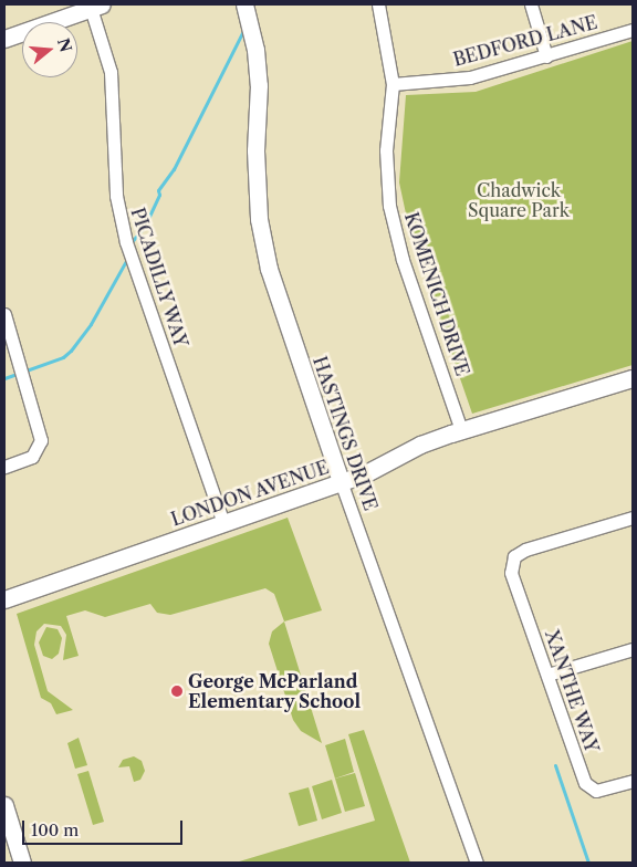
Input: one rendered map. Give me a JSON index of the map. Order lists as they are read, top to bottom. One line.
{"streets":{"street":["BEDFORD LANE","PICADILLY WAY","KOMENICH DRIVE","HASTINGS DRIVE","LONDON AVENUE","XANTHE WAY"]},"crossings":[["BEDFORD LANE","KOMENICH DRIVE"],["PICADILLY WAY","LONDON AVENUE"],["KOMENICH DRIVE","LONDON AVENUE"],["HASTINGS DRIVE","LONDON AVENUE"]],"parks":["Chadwick Square Park"],"places":["George McParland Elementary School"],"scale_bar":"100 m","north":"right"}
